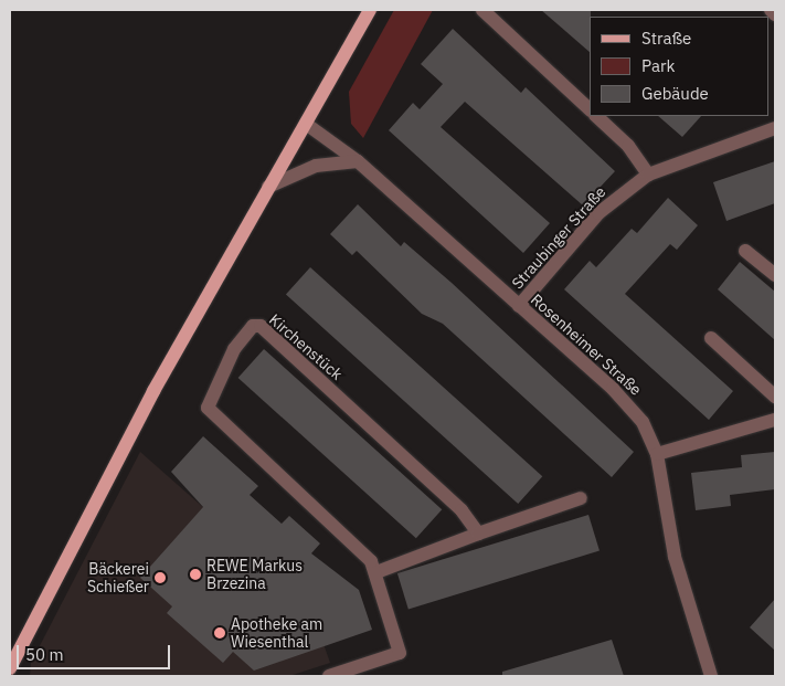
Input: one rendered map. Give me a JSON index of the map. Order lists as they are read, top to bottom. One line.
{"streets":{"street":["Straubinger Straße","Rosenheimer Straße","Kirchenstück"]},"crossings":[["Straubinger Straße","Rosenheimer Straße"]],"places":["REWE Markus Brzezina","Bäckerei Schießer","Apotheke am Wiesenthal"],"legend":["Straße","Park","Gebäude"],"scale_bar":"50 m"}
